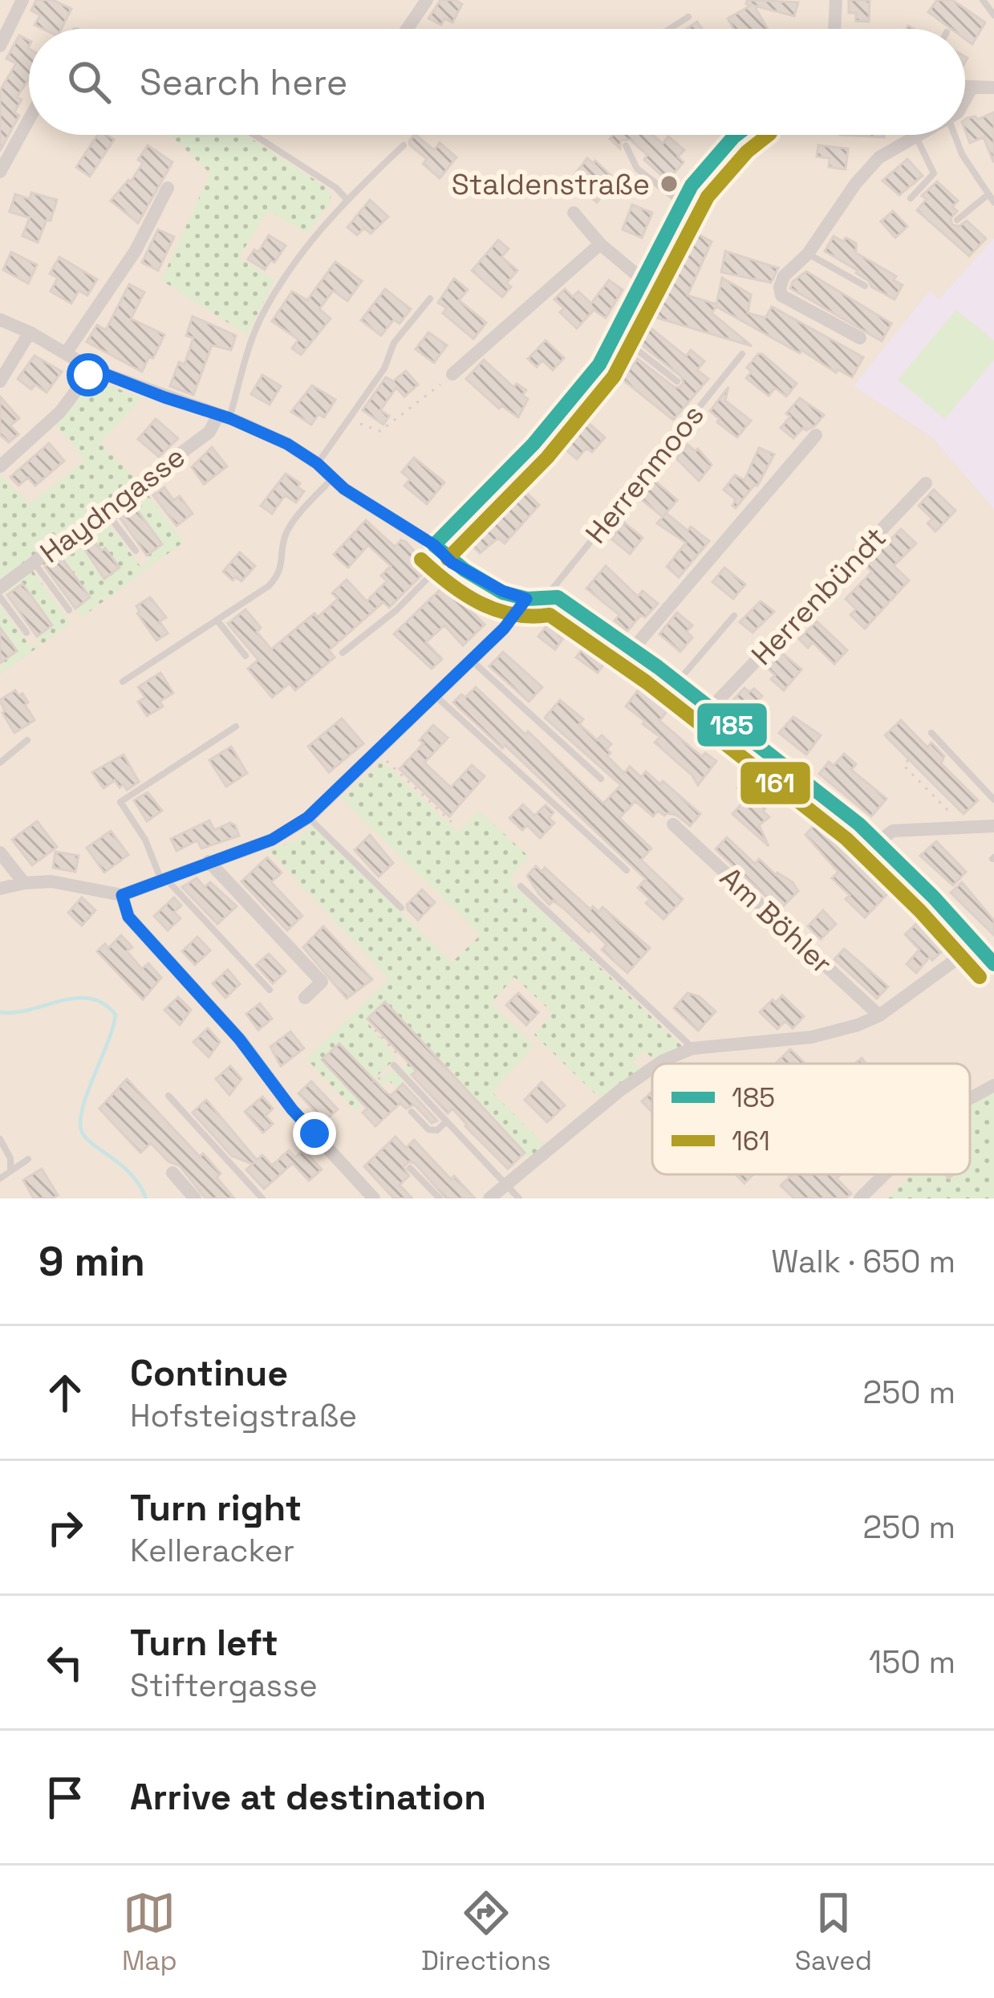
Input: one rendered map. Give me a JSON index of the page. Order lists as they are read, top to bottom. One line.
{"streets":{"street":["Haydngasse","Herrenbündt","Am Böhler"],"lane":["Herrenmoos"]},"places":["Staldenstraße"],"lines":["transit line 185","transit line 161"],"legend":["185","161"],"page":{"search":"Search here","heading":["9 min","Walk · 650 m"],"list":[["Continue","Hofsteigstraße","250 m"],["Turn right","Kelleracker","250 m"],["Turn left","Stiftergasse","150 m"],"Arrive at destination"],"nav":["Map","Directions","Saved"]}}
